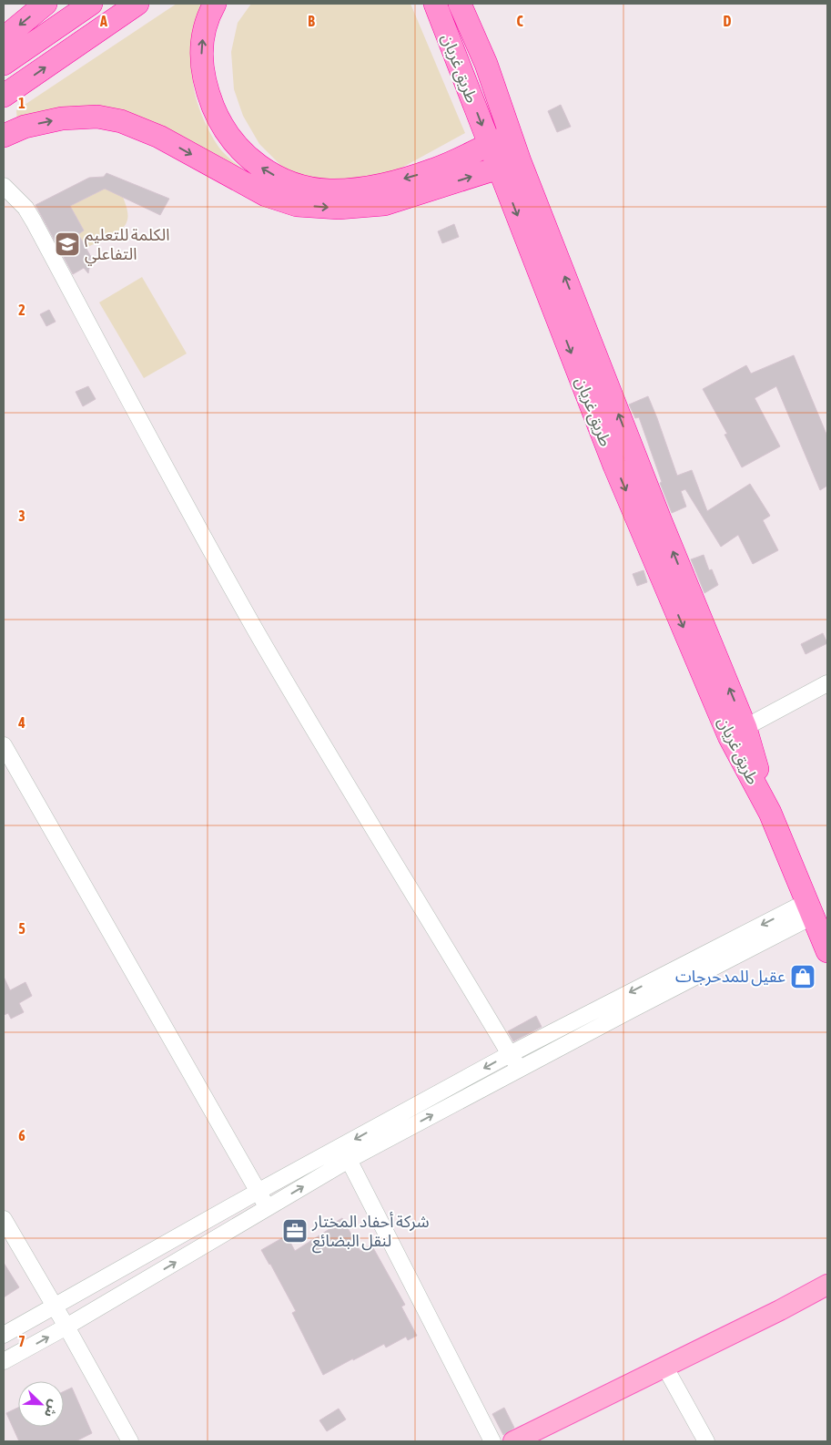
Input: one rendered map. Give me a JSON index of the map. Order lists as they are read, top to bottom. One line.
{"streets":{"highway":["طريق غريان"]},"places":{"school or university":["الكلمة للتعليم التفاعلي"],"shop":["عقيل للمدحرجات"],"office":["شركة أحفاد المختار لنقل البضائع"]},"north":"bottom right","grid":{"columns":["A","B","C","D"],"rows":["1","2","3","4","5","6","7"]}}
